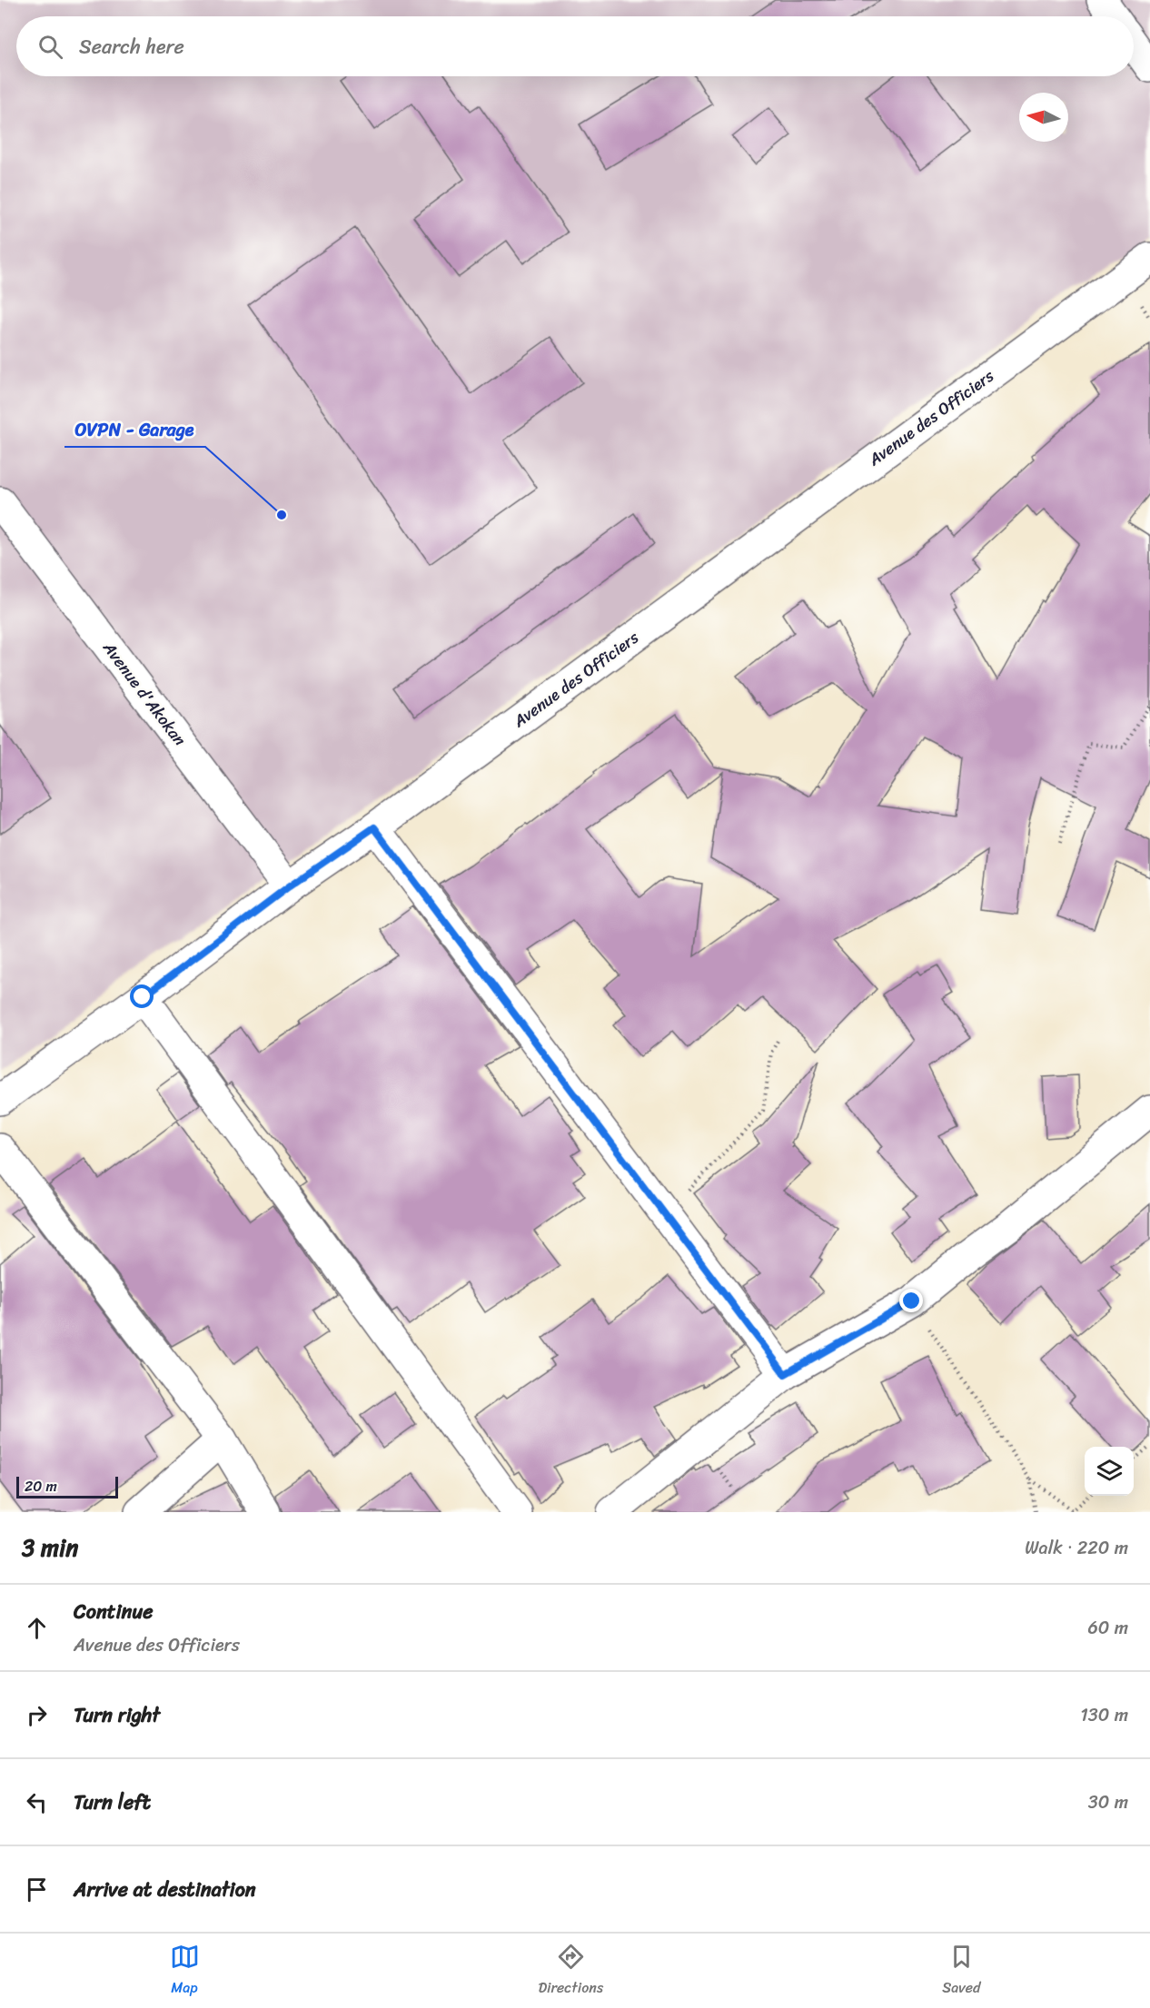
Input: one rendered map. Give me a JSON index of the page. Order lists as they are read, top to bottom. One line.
{"streets":{"street":["Avenue des Officiers","Avenue d'Akokan"]},"crossings":[["Avenue des Officiers","Avenue d'Akokan"]],"places":["OVPN - Garage"],"scale_bar":"20 m","north":"left","page":{"search":"Search here","scale":"20 m","heading":["3 min","Walk · 220 m"],"list":[["Continue","Avenue des Officiers","60 m"],["Turn right","130 m"],["Turn left","30 m"],"Arrive at destination"],"nav":["Map","Directions","Saved"]}}
